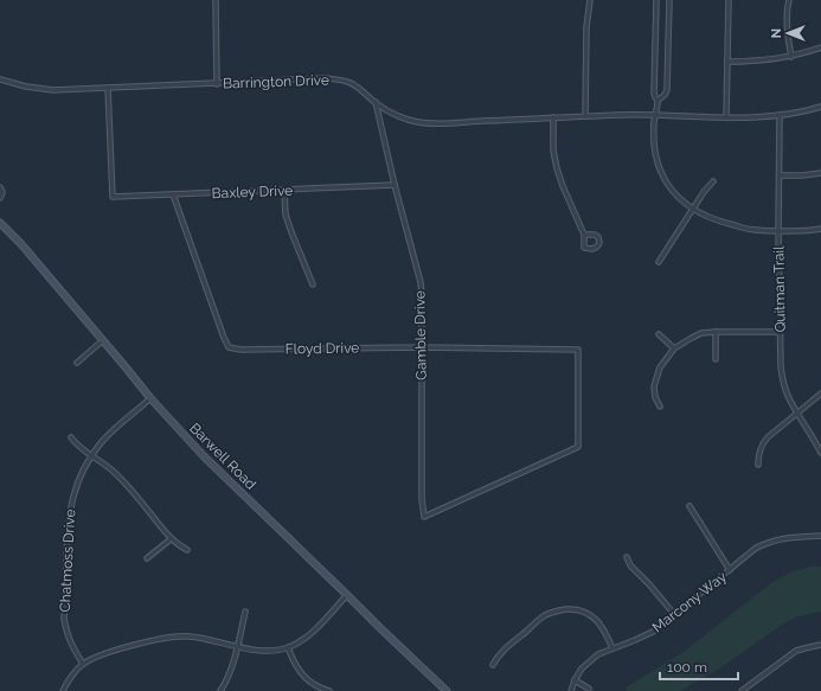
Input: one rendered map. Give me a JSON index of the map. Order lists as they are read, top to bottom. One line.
{"streets":{"street":["Barrington Drive","Baxley Drive","Quitman Trail","Gamble Drive","Floyd Drive","Barwell Road","Chatmoss Drive","Marcony Way"]},"crossings":[["Barrington Drive","Baxley Drive"],["Barrington Drive","Quitman Trail"],["Barrington Drive","Gamble Drive"],["Baxley Drive","Gamble Drive"],["Baxley Drive","Floyd Drive"],["Gamble Drive","Floyd Drive"],["Barwell Road","Chatmoss Drive"]],"scale_bar":"100 m","north":"left"}
